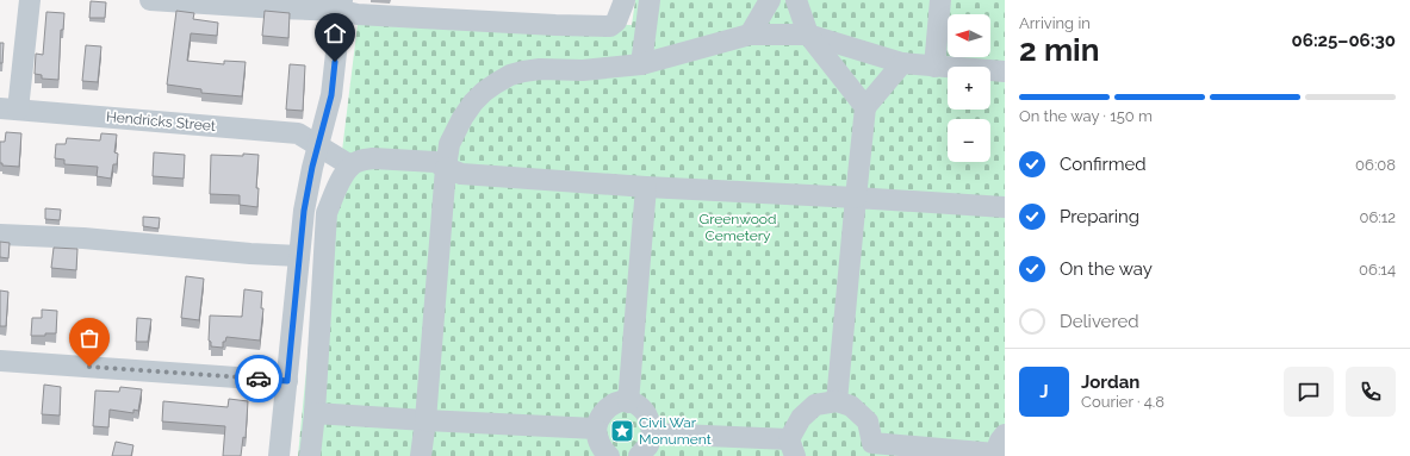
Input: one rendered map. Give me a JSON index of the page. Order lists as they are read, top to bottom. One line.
{"streets":{"street":["Hendricks Street"]},"parks":["Greenwood Cemetery"],"places":{"place":["Civil War Monument"]},"north":"left","page":{"heading":["2 min","Arriving in","06:25–06:30"],"panel":["Jordan","Courier · 4.8"],"map_buttons":["+","−"],"bar":"On the way · 150 m","list":[["Confirmed","06:08"],["Preparing","06:12"],["On the way","06:14"],"Delivered"],"round":"J"}}
